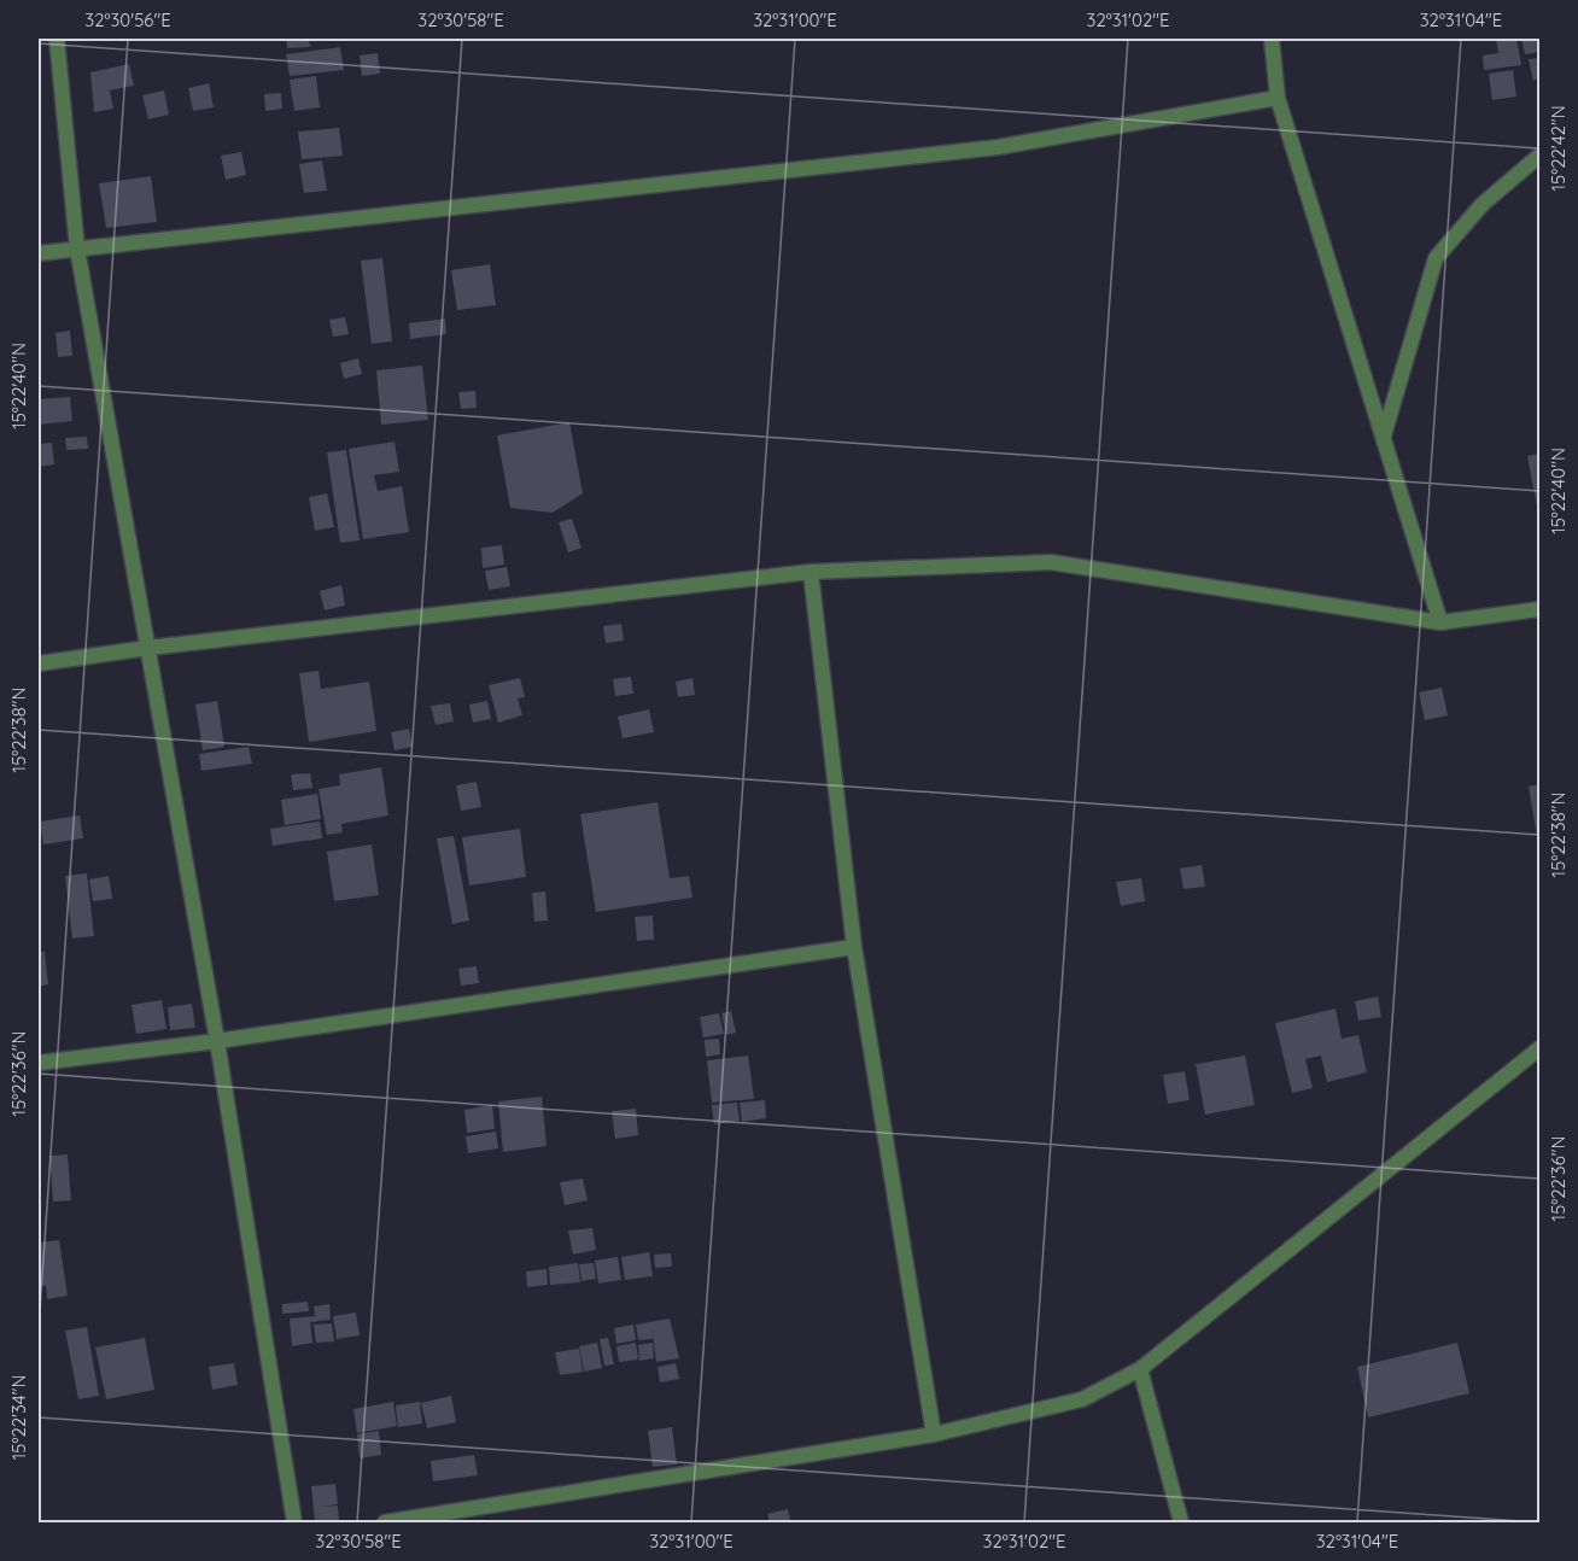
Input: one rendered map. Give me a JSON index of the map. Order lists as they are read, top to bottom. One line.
{"coordinates":["32°30'56\"E","32°30'58\"E","32°31'00\"E","32°31'02\"E","32°31'04\"E","15°22'42\"N","15°22'40\"N","15°22'38\"N","15°22'36\"N","15°22'34\"N"]}
